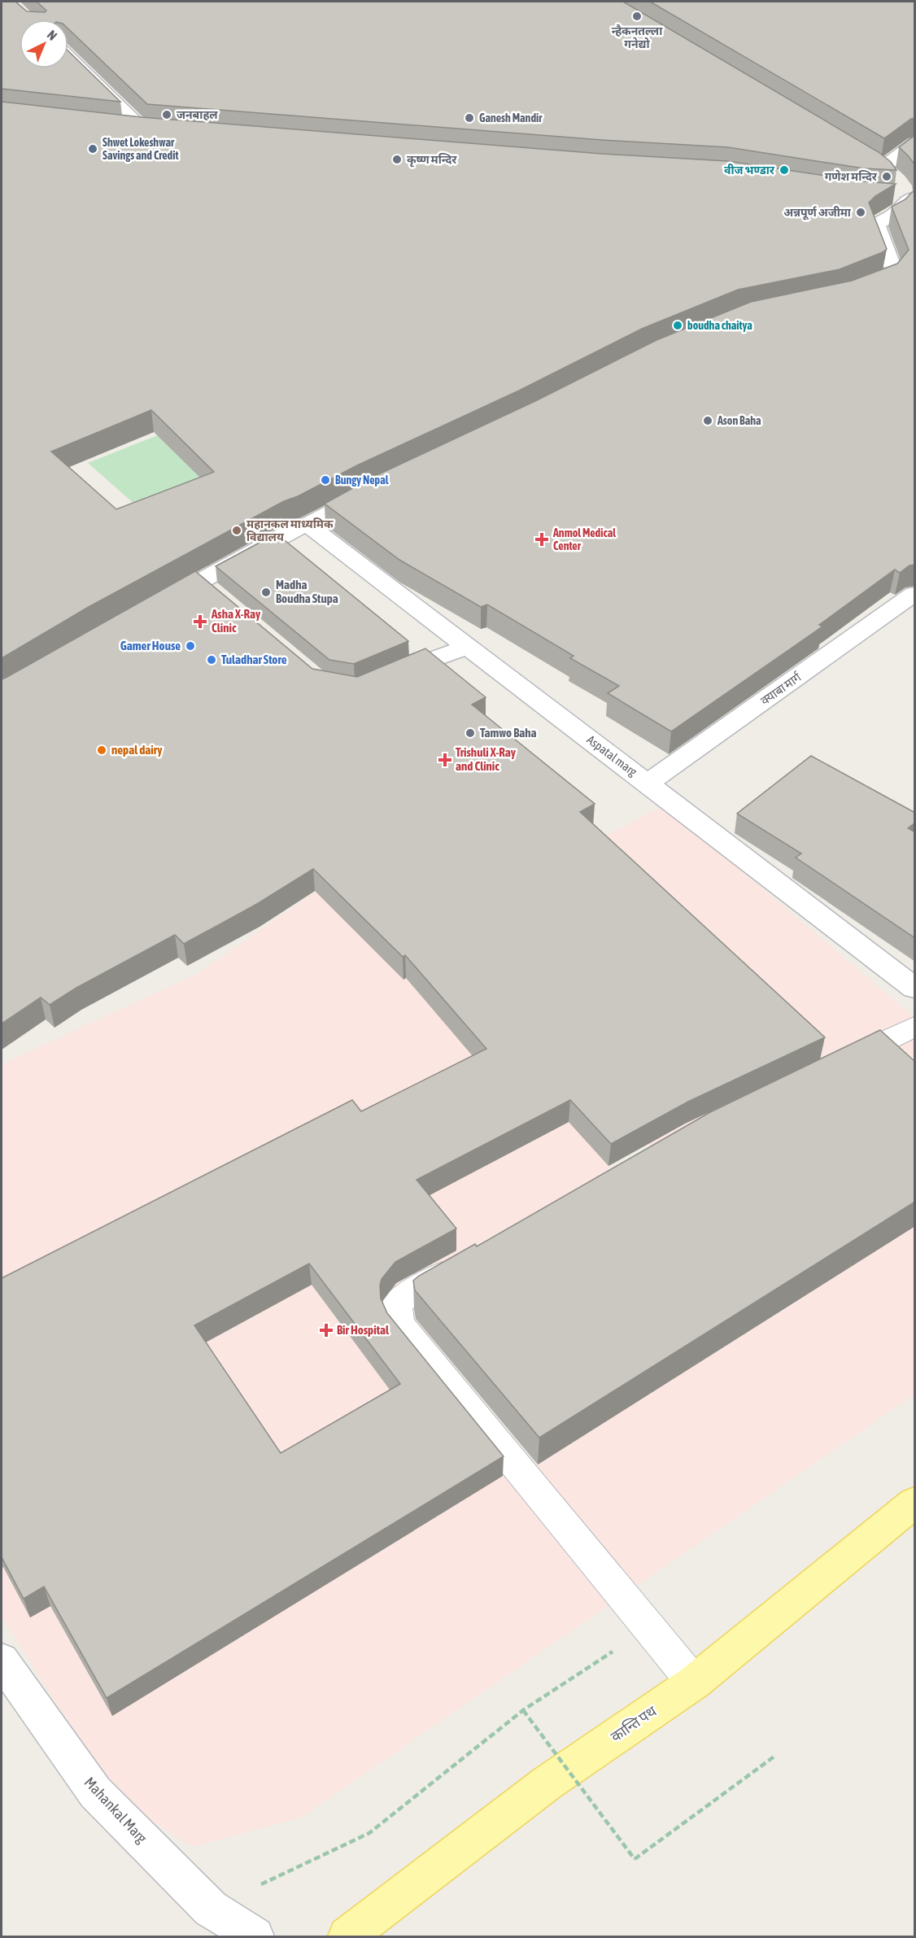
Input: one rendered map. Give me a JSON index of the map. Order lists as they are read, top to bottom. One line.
{"streets":{"main road":["कान्ति पथ"],"street":["क्याबा मार्ग","Aspatal marg","Mahankal Marg"]},"crossings":[["क्याबा मार्ग","Aspatal marg"]],"places":{"other":["न्हैकनतल्ला गनेद्यो","जनबाहल","Ganesh Mandir","Shwet Lokeshwar Savings and Credit","कृष्ण मन्दिर","वीज भण्डार","गणेश मन्दिर","अन्नपूर्ण अजीमा","boudha chaitya","Ason Baha","Bungy Nepal","महानकल माध्यमिक विद्यालय","Madha Boudha Stupa","Gamer House","Tuladhar Store","Tamwo Baha","nepal dairy"],"health":["Anmol Medical Center","Asha X-Ray Clinic","Trishuli X-Ray and Clinic","Bir Hospital"]},"north":"top right"}
